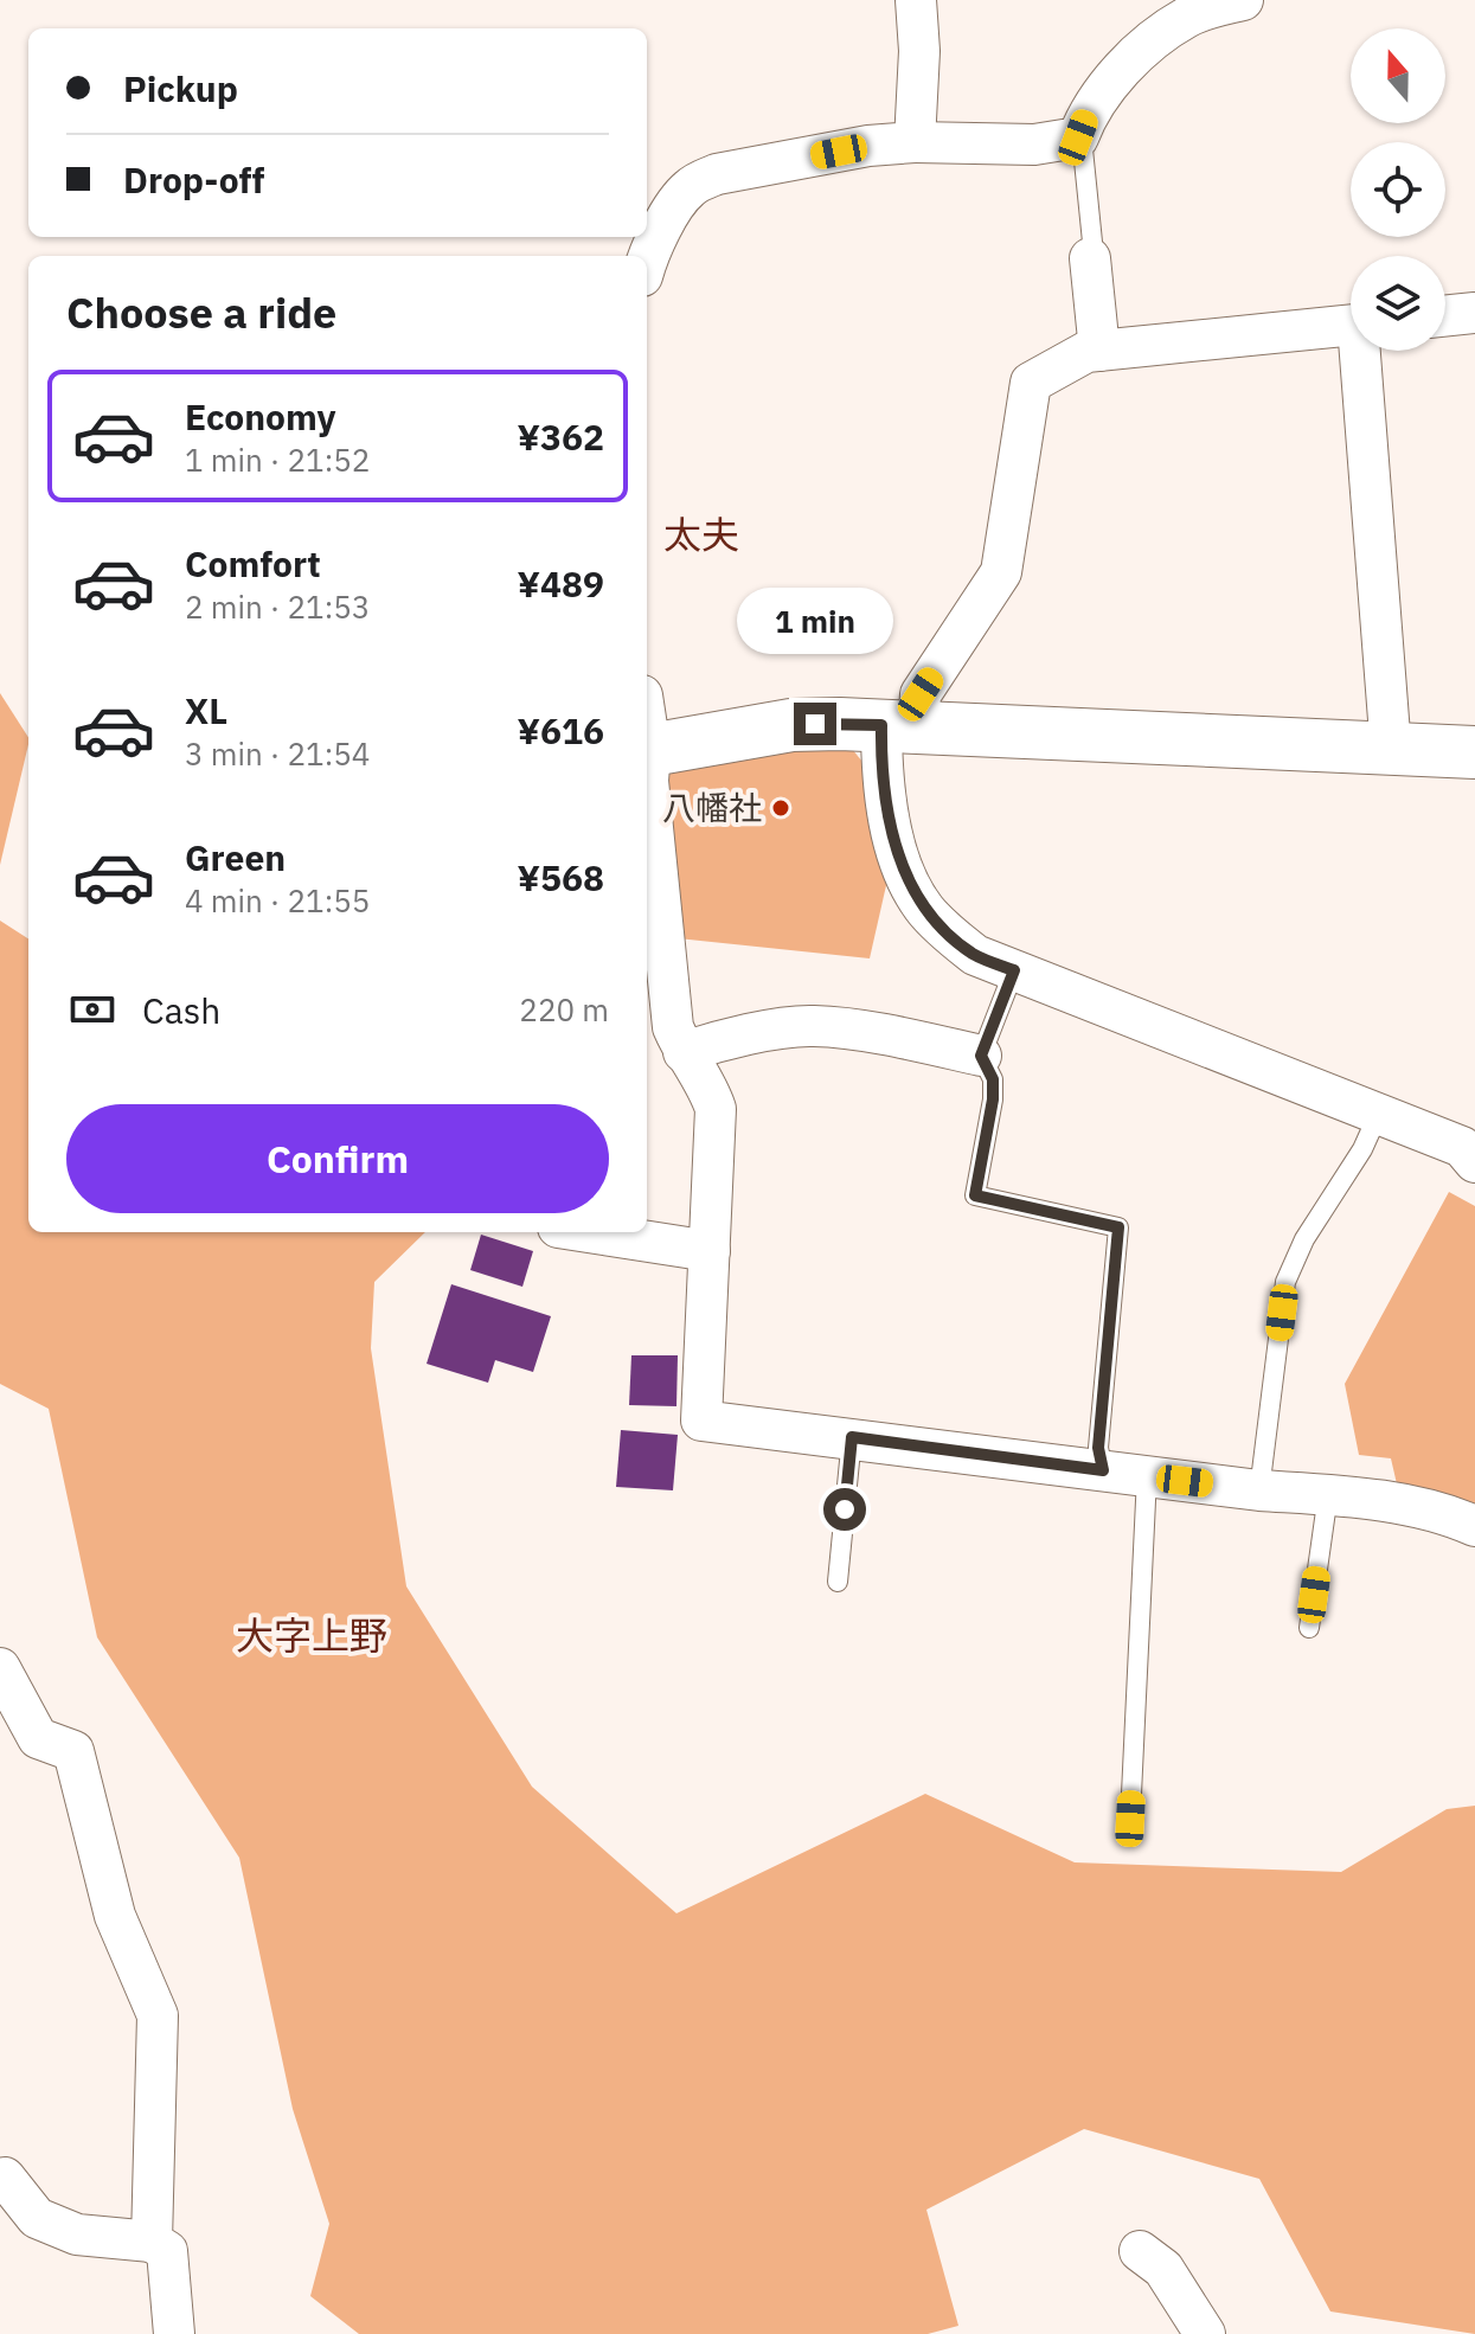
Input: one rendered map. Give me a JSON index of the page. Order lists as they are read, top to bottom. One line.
{"districts":["太夫","大字上野"],"places":["八幡社"],"north":"top","page":{"banner":["Pickup","Drop-off"],"heading":"Choose a ride","list":[{"name":"Economy","note":"1 min · 21:52","value":"¥362"},{"name":"Comfort","note":"2 min · 21:53","value":"¥489"},{"name":"XL","note":"3 min · 21:54","value":"¥616"},{"name":"Green","note":"4 min · 21:55","value":"¥568"}],"bubble":"1 min","pay":["Cash","220 m"],"buttons":"Confirm"}}
